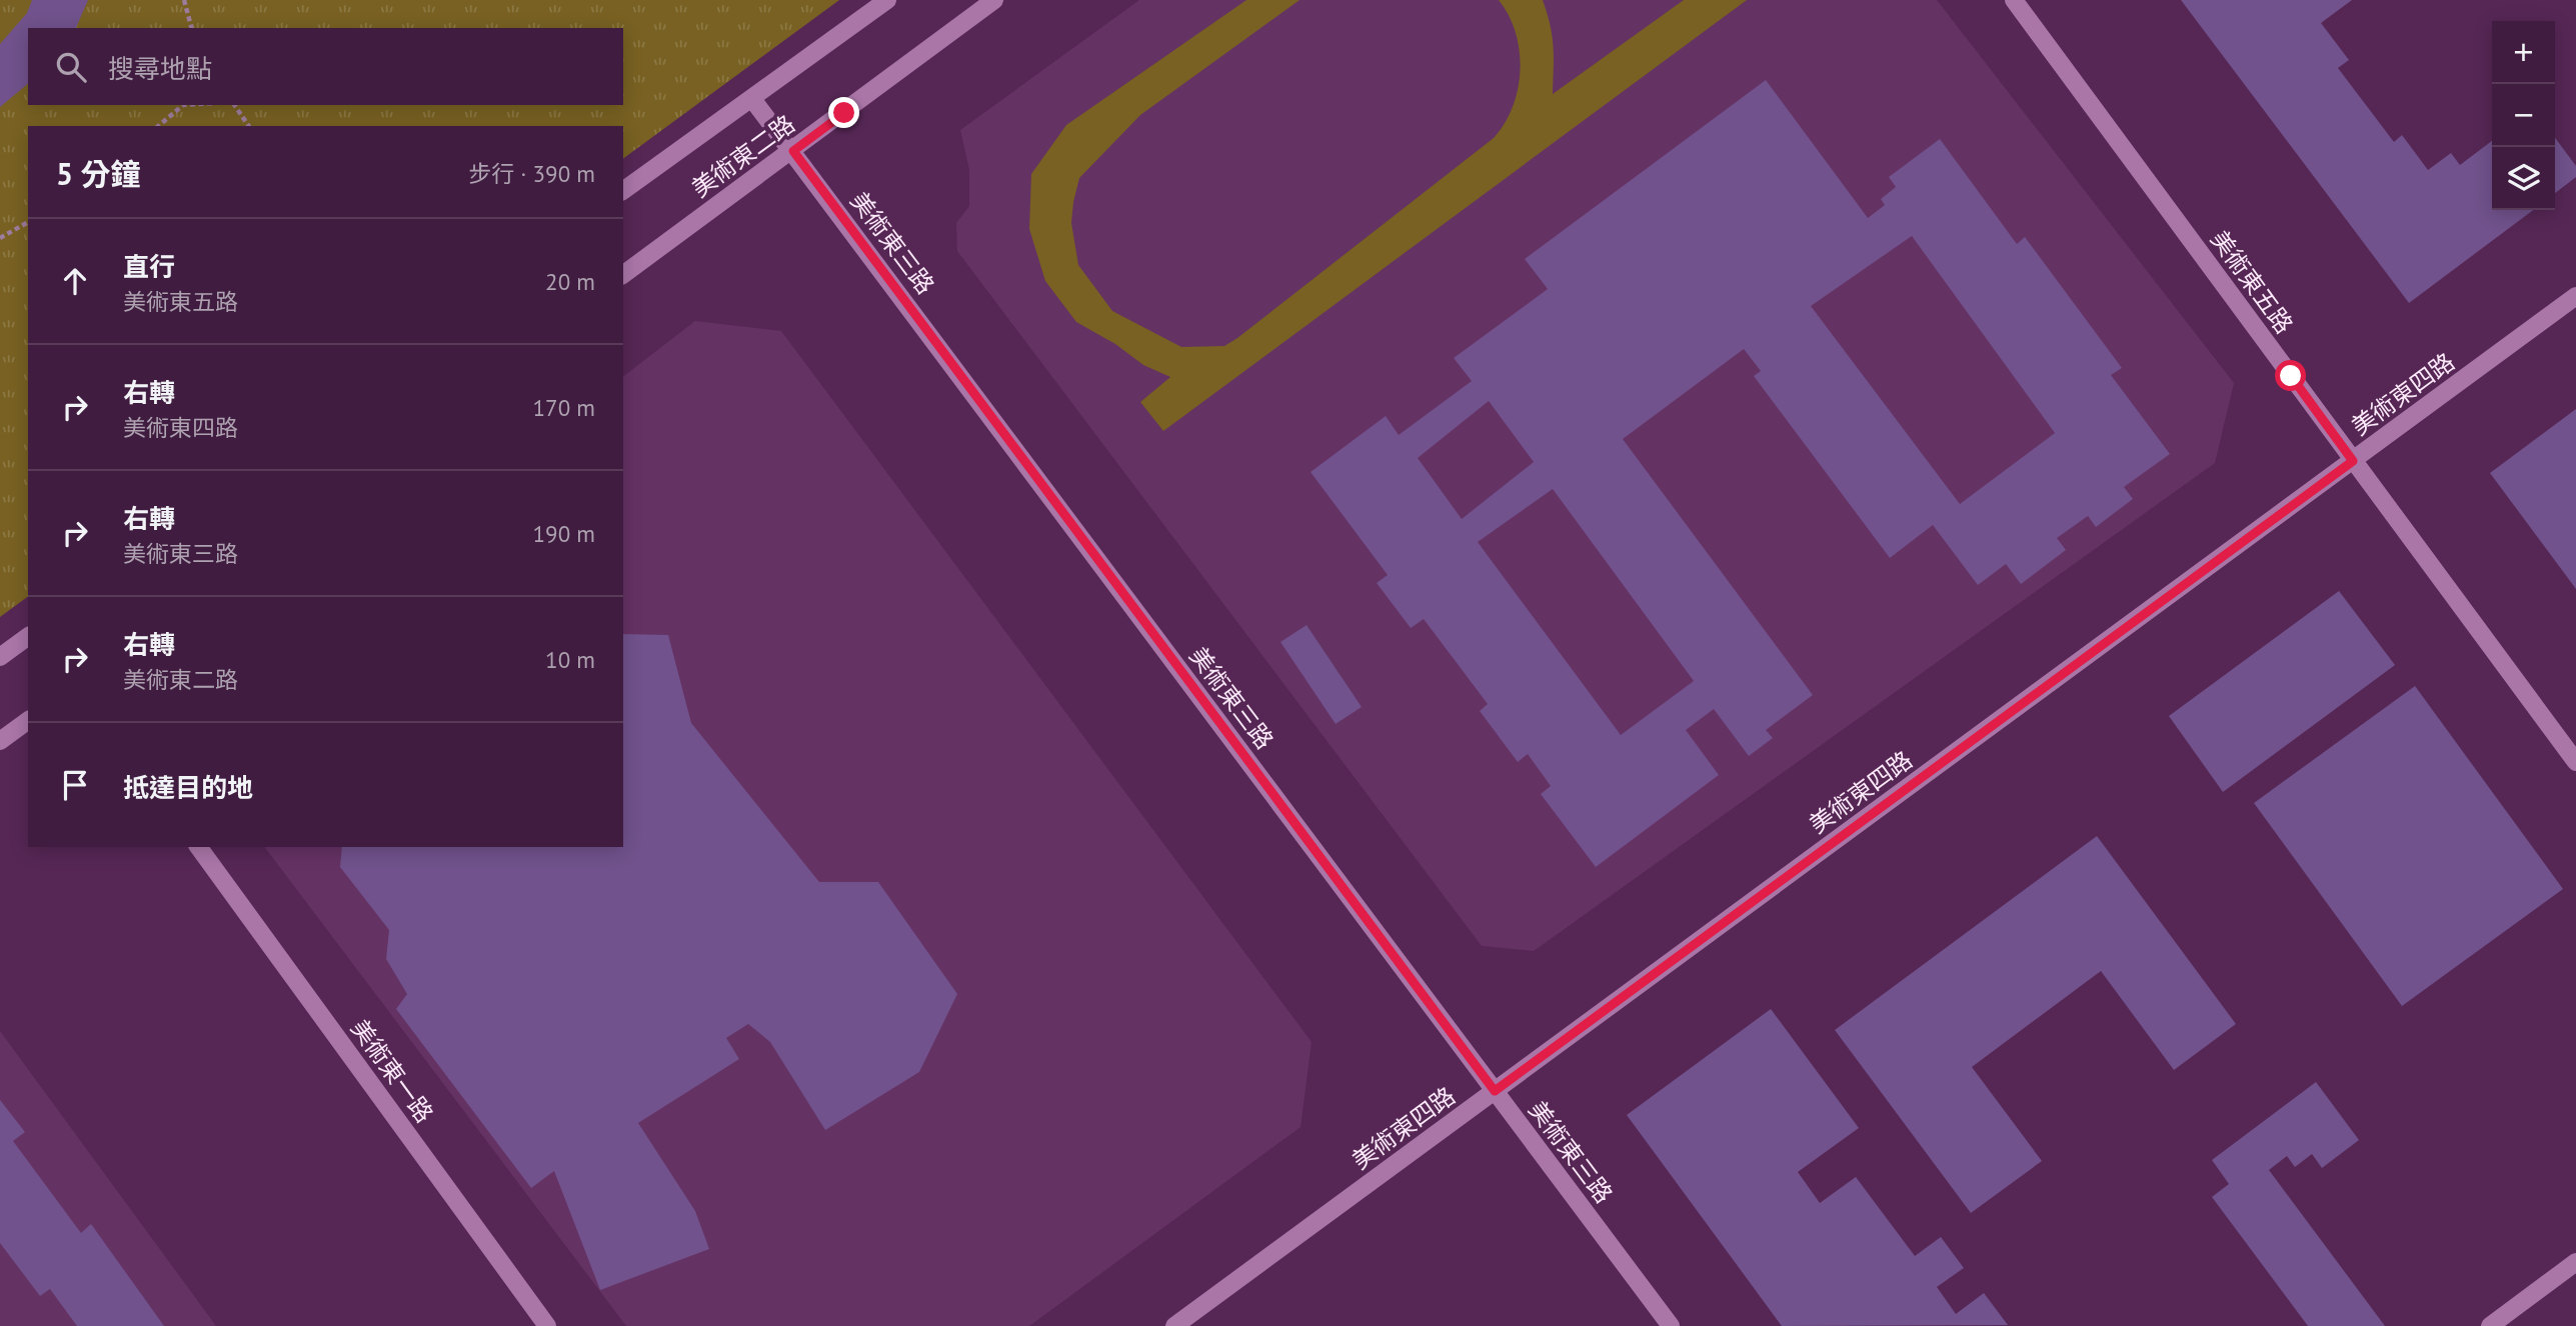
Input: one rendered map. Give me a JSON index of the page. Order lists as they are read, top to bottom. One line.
{"streets":{"street":["美術東二路","美術東三路","美術東五路","美術東四路","美術東一路"]},"crossings":[["美術東二路","美術東三路"],["美術東三路","美術東四路"],["美術東五路","美術東四路"]],"page":{"map_buttons":["+","−"],"search":"搜尋地點","heading":["5 分鐘","步行 · 390 m"],"list":[["直行","美術東五路","20 m"],["右轉","美術東四路","170 m"],["右轉","美術東三路","190 m"],["右轉","美術東二路","10 m"],"抵達目的地"]}}
